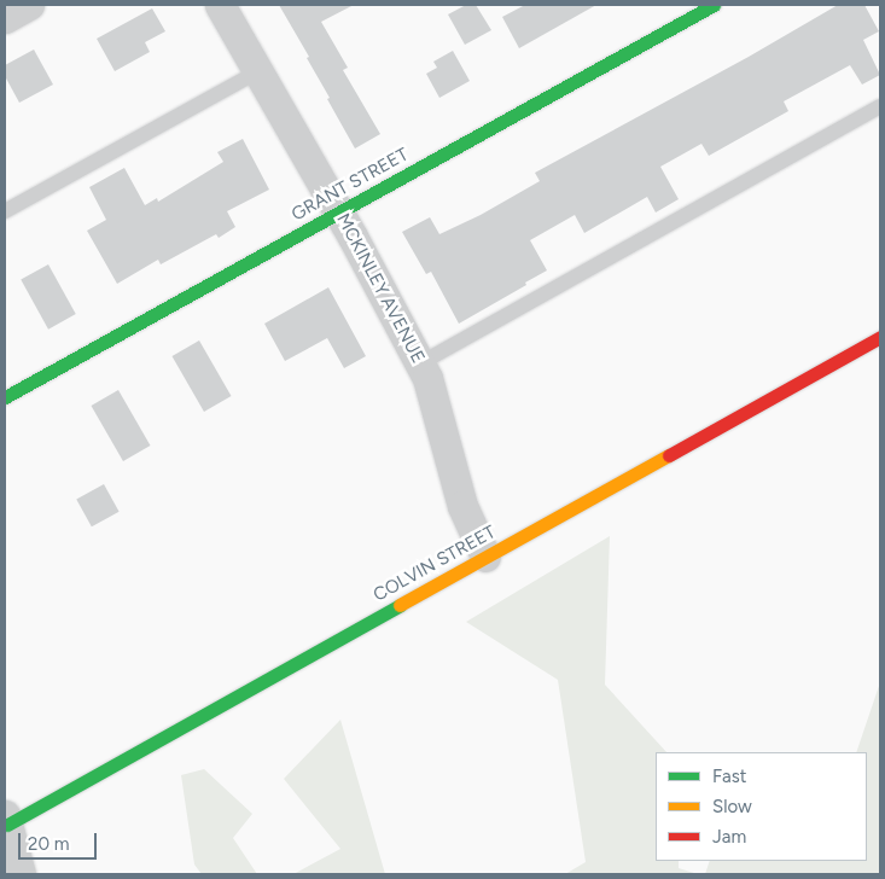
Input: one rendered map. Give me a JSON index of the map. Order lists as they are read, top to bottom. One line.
{"streets":{"street":["GRANT STREET","MCKINLEY AVENUE","COLVIN STREET"]},"crossings":[["GRANT STREET","MCKINLEY AVENUE"],["MCKINLEY AVENUE","COLVIN STREET"]],"legend":["Fast","Slow","Jam"],"scale_bar":"20 m"}
